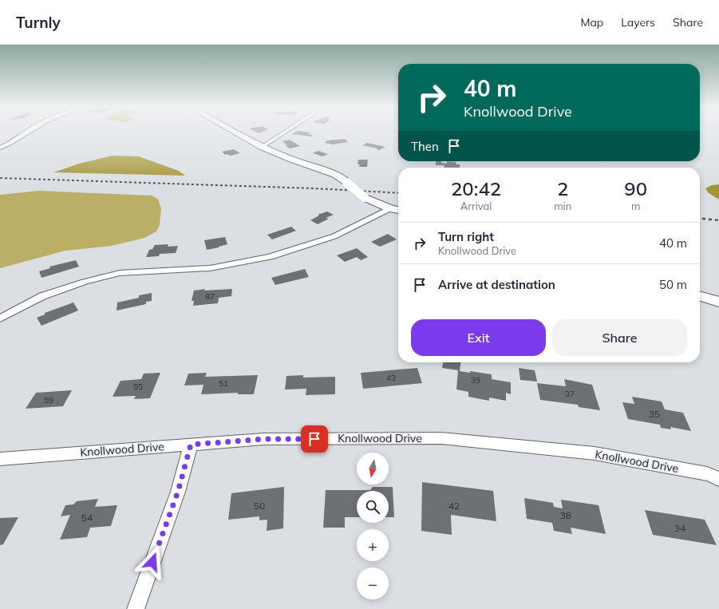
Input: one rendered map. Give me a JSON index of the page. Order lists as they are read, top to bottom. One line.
{"streets":{"street":["Knollwood Drive"]},"house_numbers":["87","43","39","51","55","37","59","35","50","42","38","54","34"],"north":"bottom","page":{"header":"Turnly","nav":["Map","Layers","Share"],"turn":["40 m","Knollwood Drive"],"then":"Then","eta":["20:42","Arrival","2","min","90","m"],"list":[{"name":"Turn right","note":"Knollwood Drive","value":"40 m"},{"name":"Arrive at destination","value":"50 m"}],"buttons":["Exit","Share"],"map_buttons":["+","−"]}}
